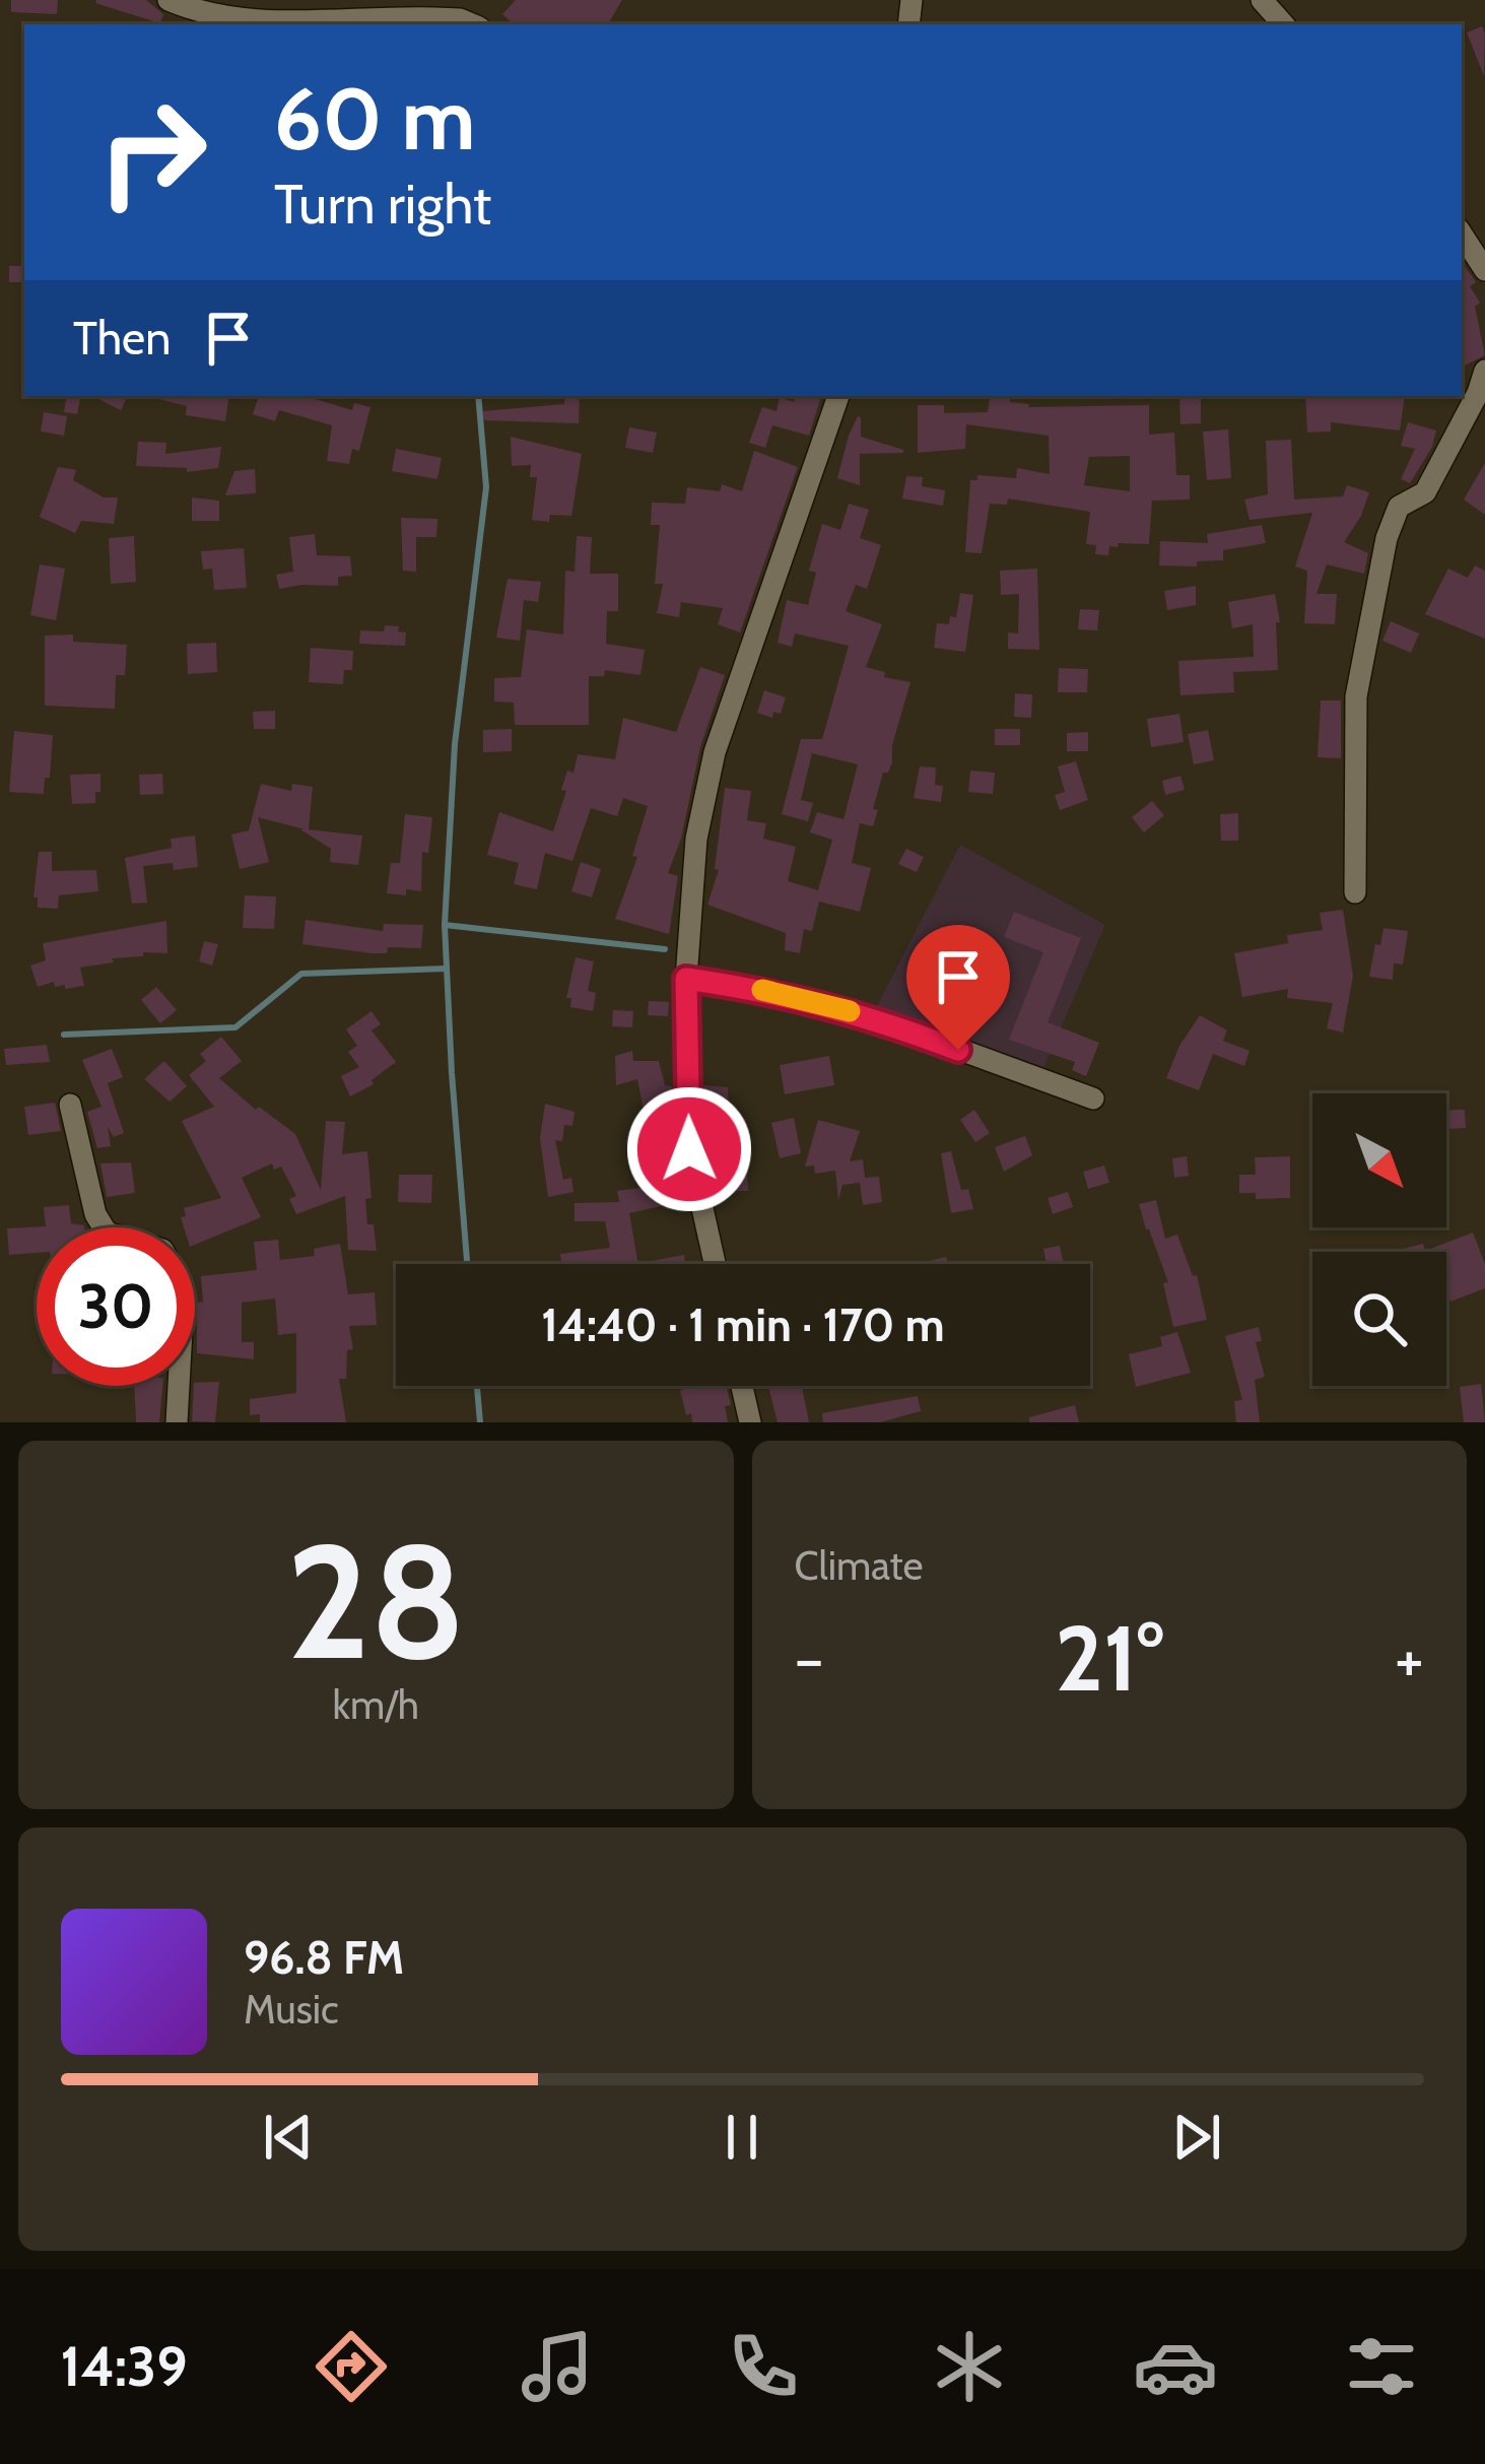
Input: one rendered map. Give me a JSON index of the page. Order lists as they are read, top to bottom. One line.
{"north":"bottom right","page":{"turn":["60 m","Turn right"],"then":"Then","limit":"30","trip":"14:40 · 1 min · 170 m","tile":[["28","km/h"],"Climate"],"heat":["−","21°","+"],"song":["96.8 FM","Music"],"tabs":"14:39"}}
